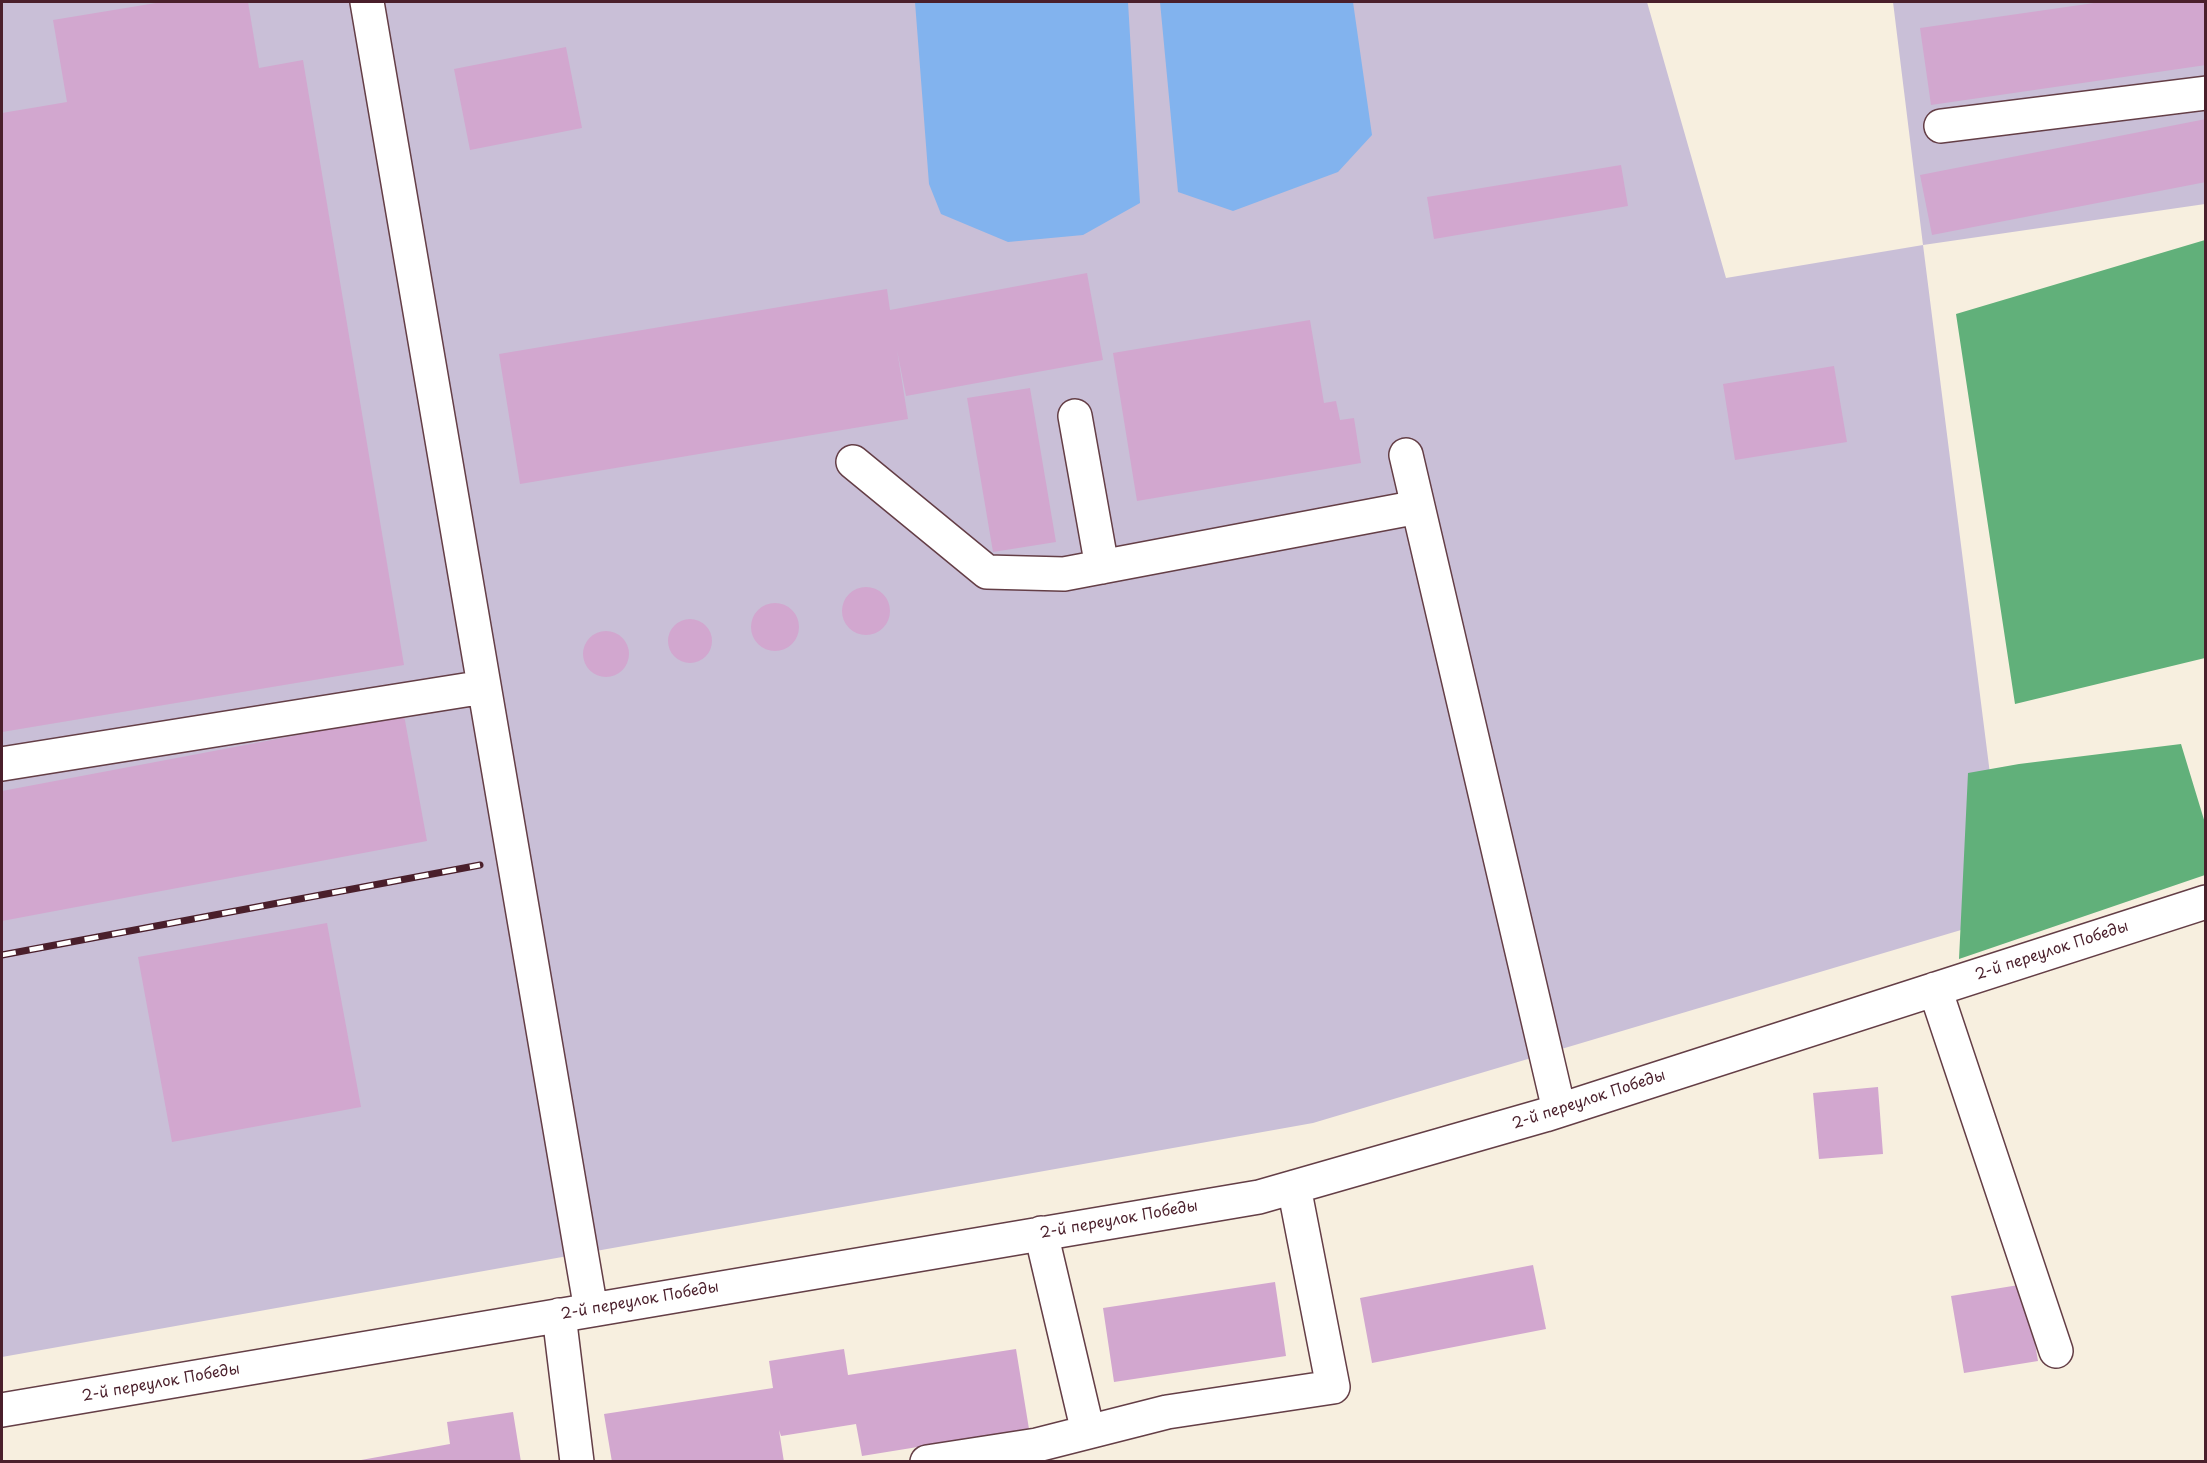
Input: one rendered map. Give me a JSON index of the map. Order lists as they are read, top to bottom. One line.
{"streets":{"street":["2-й переулок Победы"]}}
